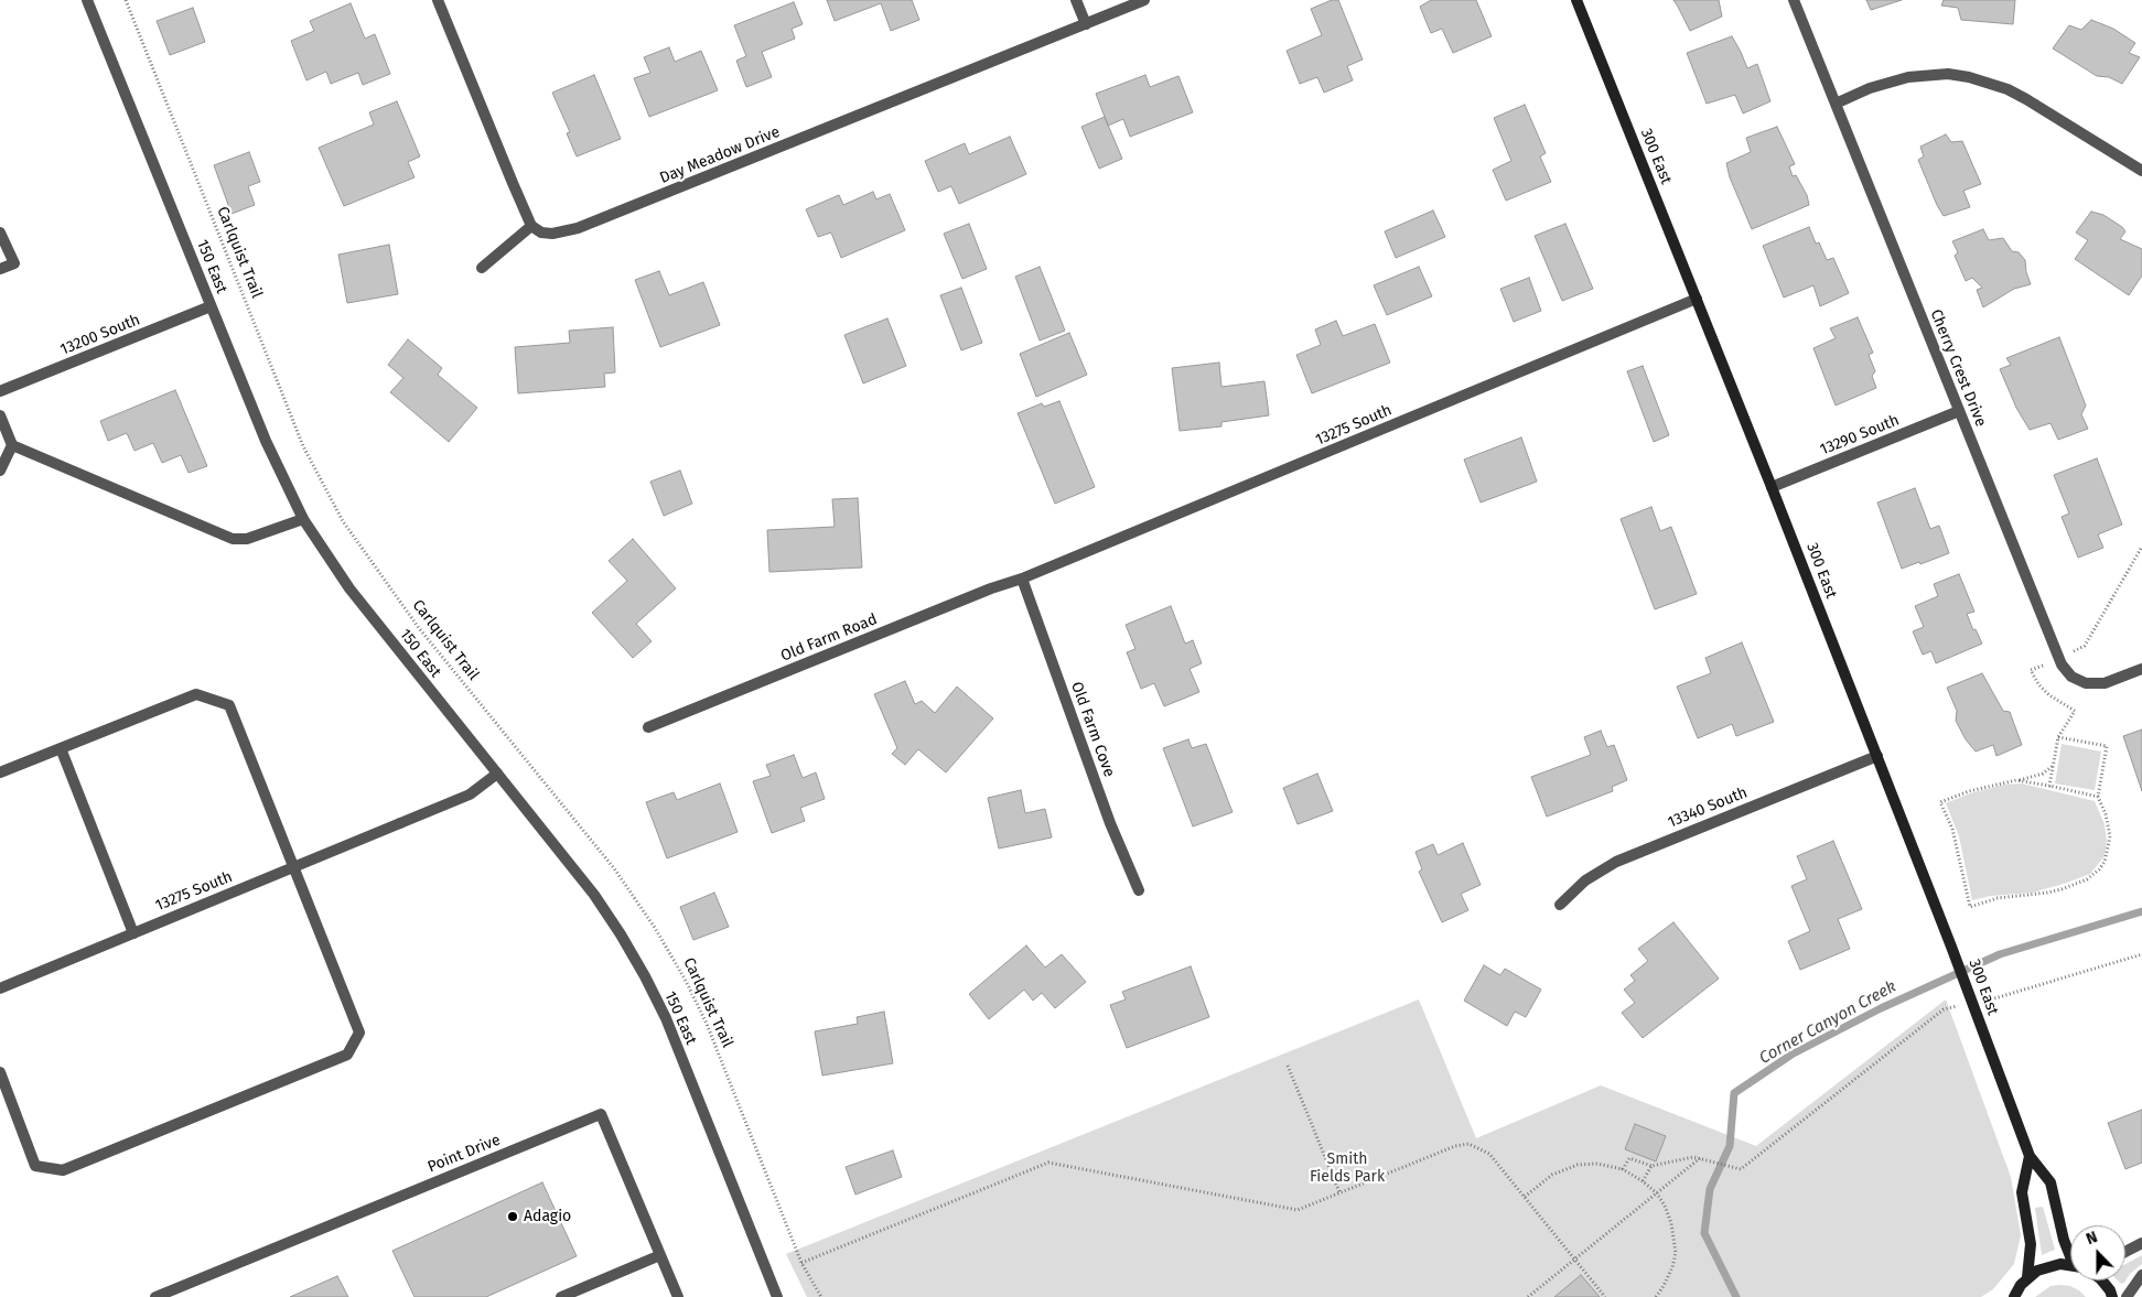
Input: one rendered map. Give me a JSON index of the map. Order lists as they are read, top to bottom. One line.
{"streets":{"main road":["300 East"],"street":["Day Meadow Drive","150 East","13200 South","Cherry Crest Drive","13275 South","13290 South","Old Farm Road","Old Farm Cove","13340 South","Point Drive"],"path":["Carlquist Trail"]},"crossings":[["300 East","13275 South"],["300 East","13290 South"],["300 East","13340 South"],["150 East","13200 South"],["150 East","13275 South"],["Cherry Crest Drive","13290 South"],["13275 South","Old Farm Road"],["13275 South","Old Farm Cove"],["Old Farm Road","Old Farm Cove"]],"water":["Corner Canyon Creek"],"parks":["Smith Fields Park"],"places":["Adagio"],"north":"top"}
